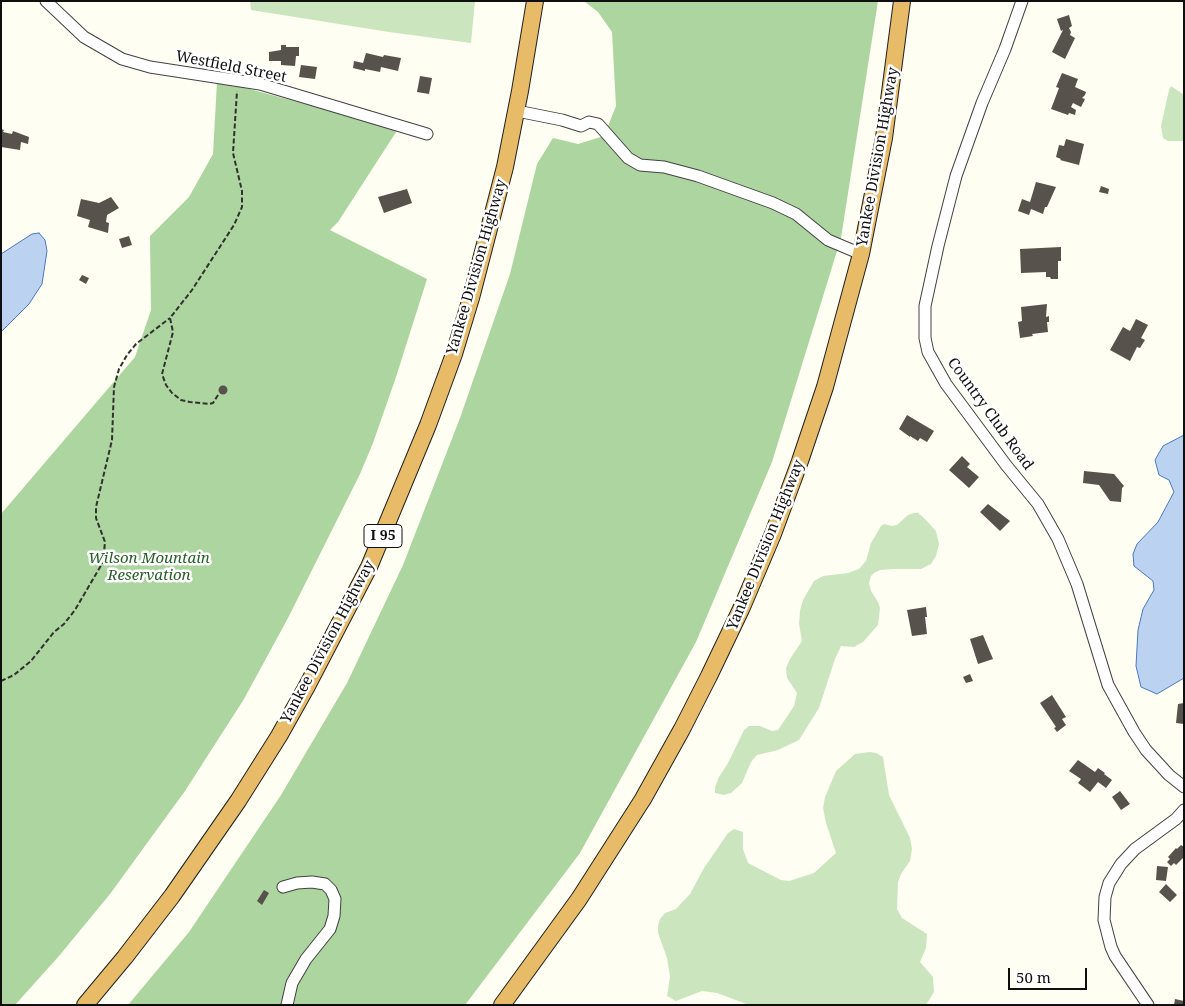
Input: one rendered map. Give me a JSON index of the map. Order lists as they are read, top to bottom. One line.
{"streets":{"highway":["Yankee Division Highway","I 95"],"street":["Westfield Street","Country Club Road"]},"parks":["Wilson Mountain Reservation"],"scale_bar":"50 m"}
